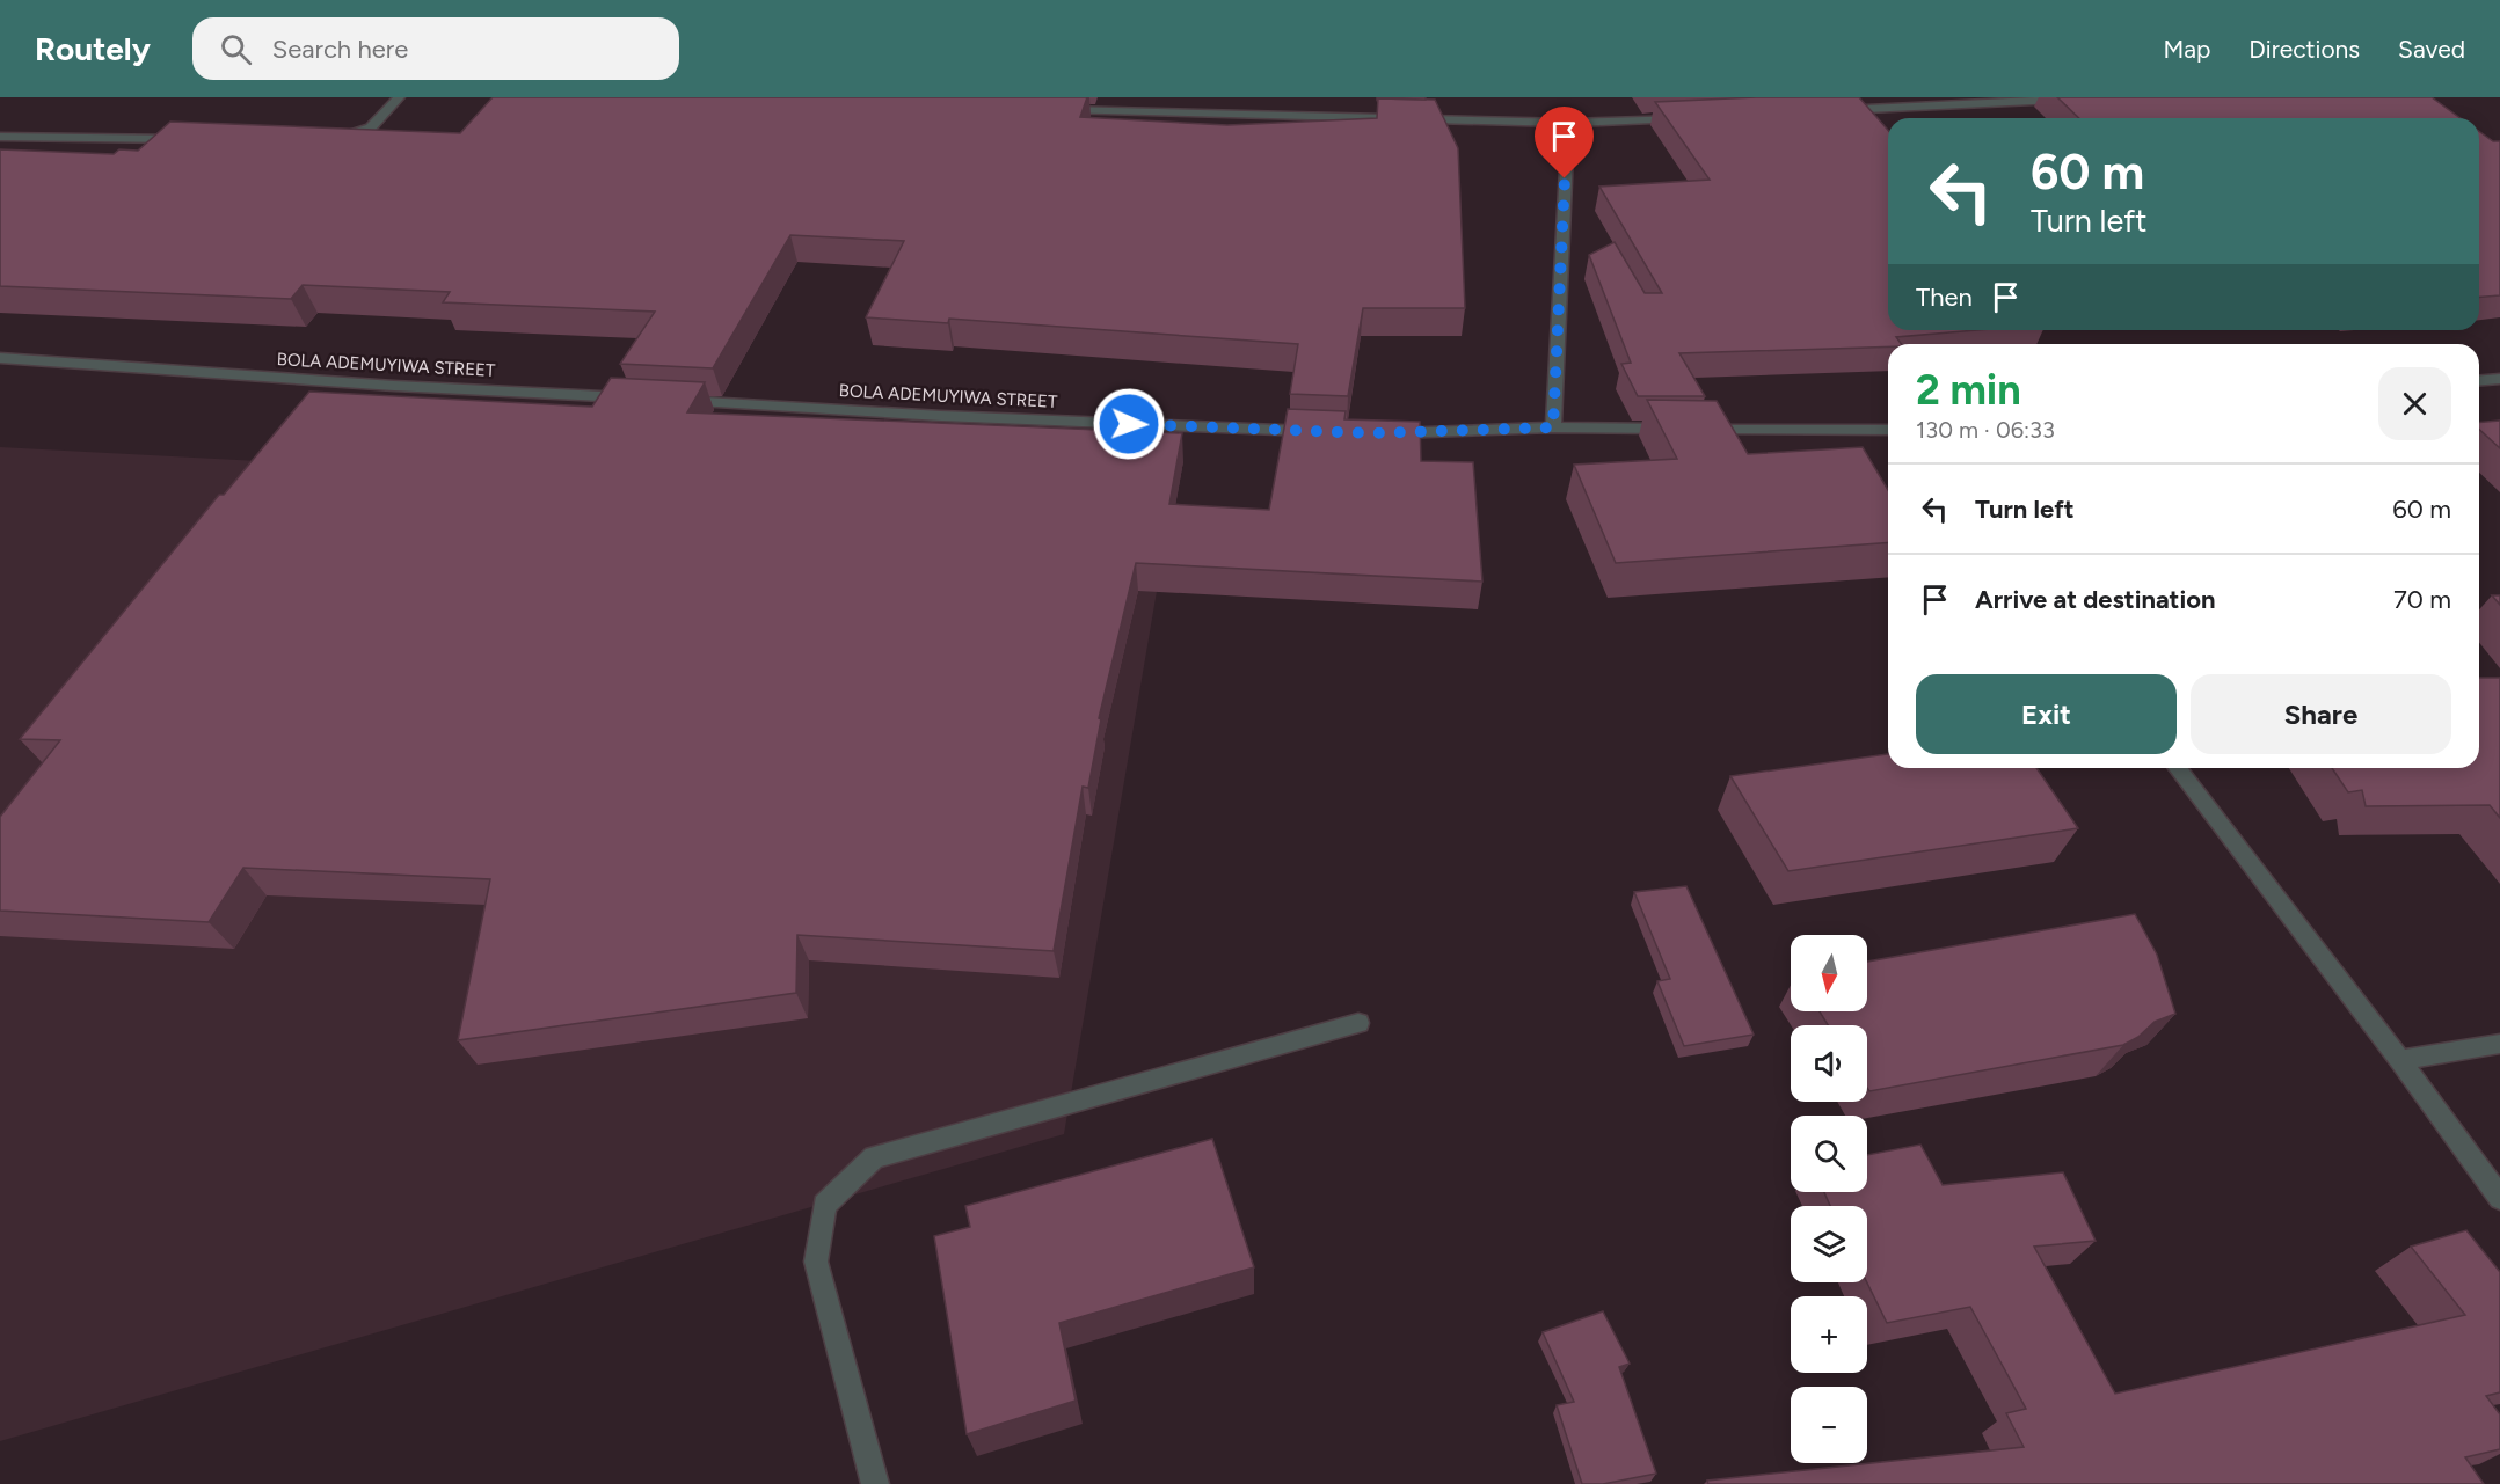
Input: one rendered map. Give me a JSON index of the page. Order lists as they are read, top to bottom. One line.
{"streets":{"street":["BOLA ADEMUYIWA STREET"]},"north":"bottom","page":{"header":"Routely","search":"Search here","nav":["Map","Directions","Saved"],"turn":["60 m","Turn left"],"then":"Then","heading":["2 min","130 m · 06:33"],"list":[{"name":"Turn left","value":"60 m"},{"name":"Arrive at destination","value":"70 m"}],"buttons":["Exit","Share"],"map_buttons":["+","−"]}}
